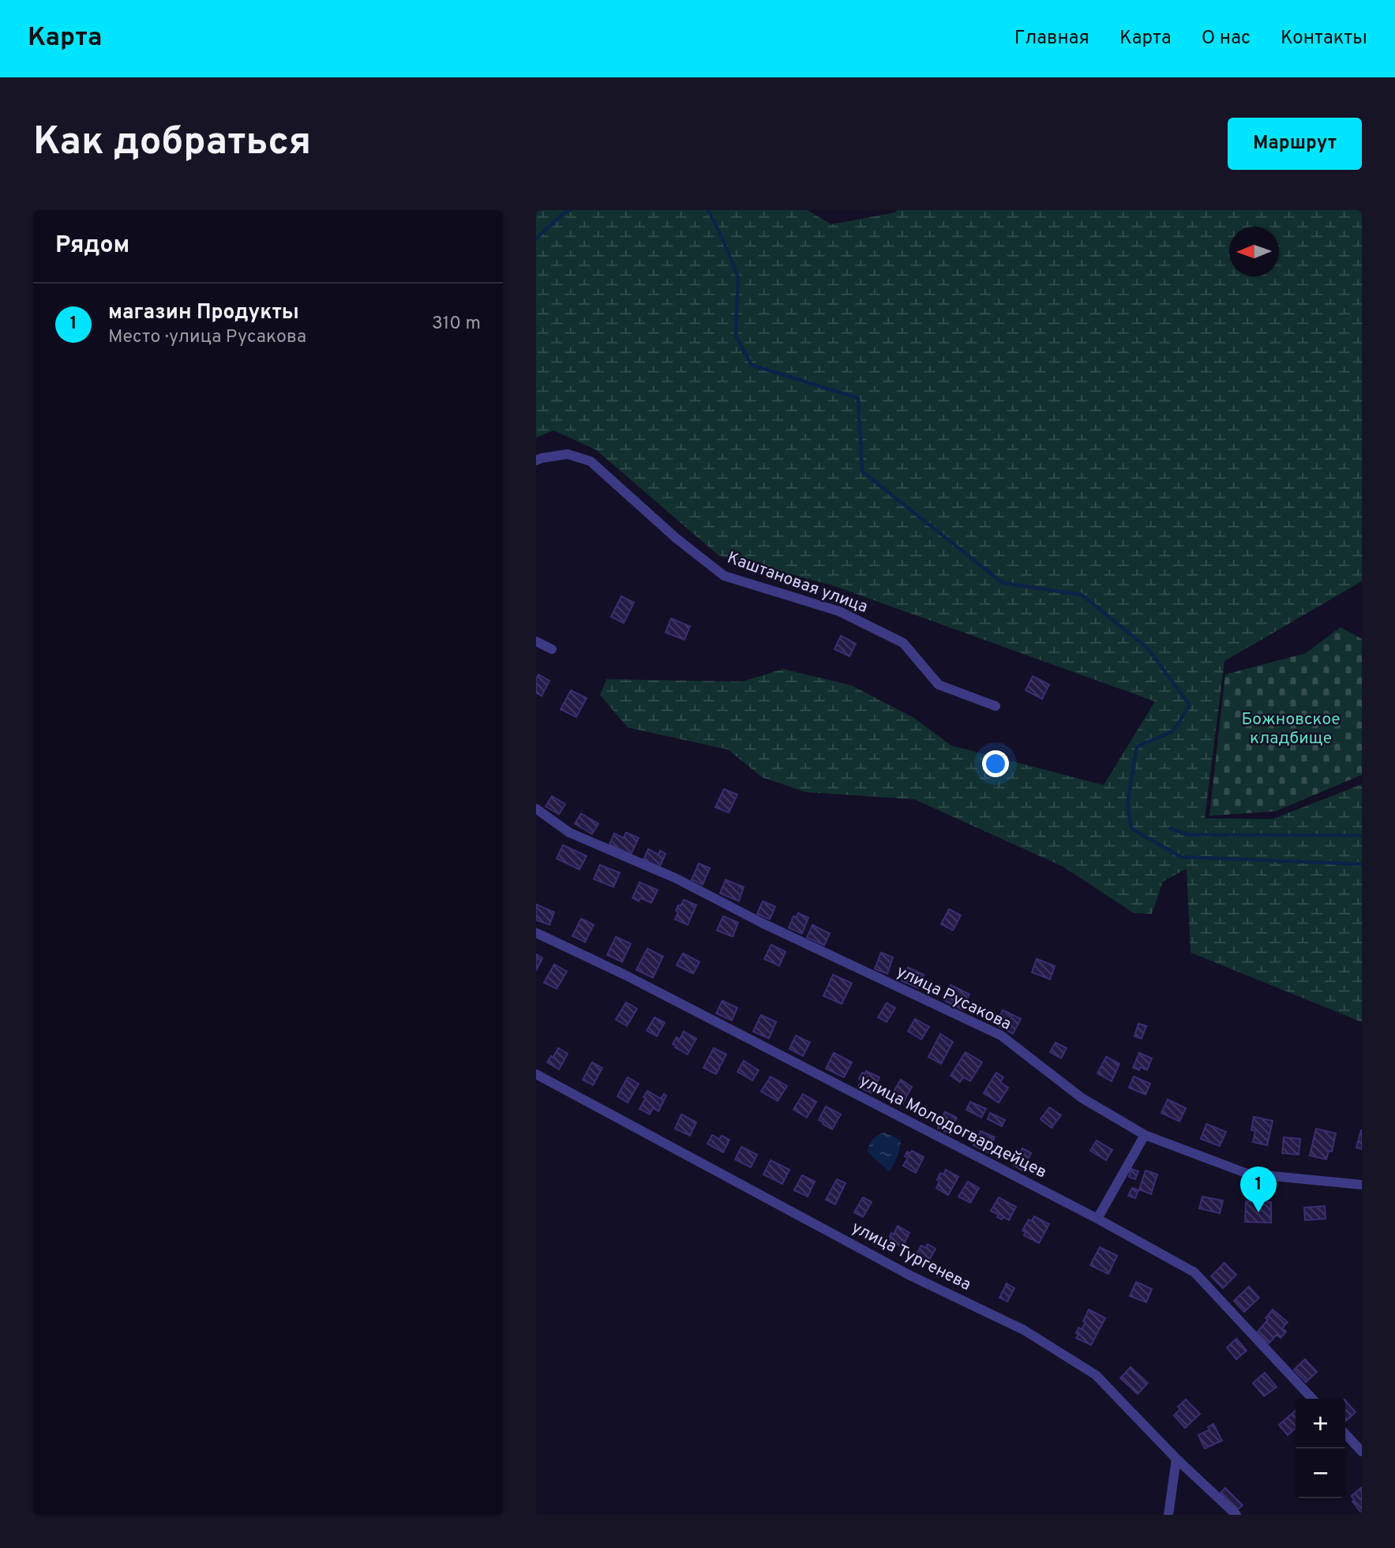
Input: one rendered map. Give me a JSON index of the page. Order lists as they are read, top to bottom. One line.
{"streets":{"street":["Каштановая улица","улица Русакова","улица Молодогвардейцев","улица Тургенева"]},"parks":["Божновское кладбище"],"north":"left","page":{"header":"Карта","nav":["Главная","Карта","О нас","Контакты"],"buttons":"Маршрут","title":"Как добраться","heading":"Рядом","list":[{"mark":"1","name":"магазин Продукты","note":"Место · улица Русакова","value":"310 m"}],"pins":"1","map_buttons":["+","−"]}}
